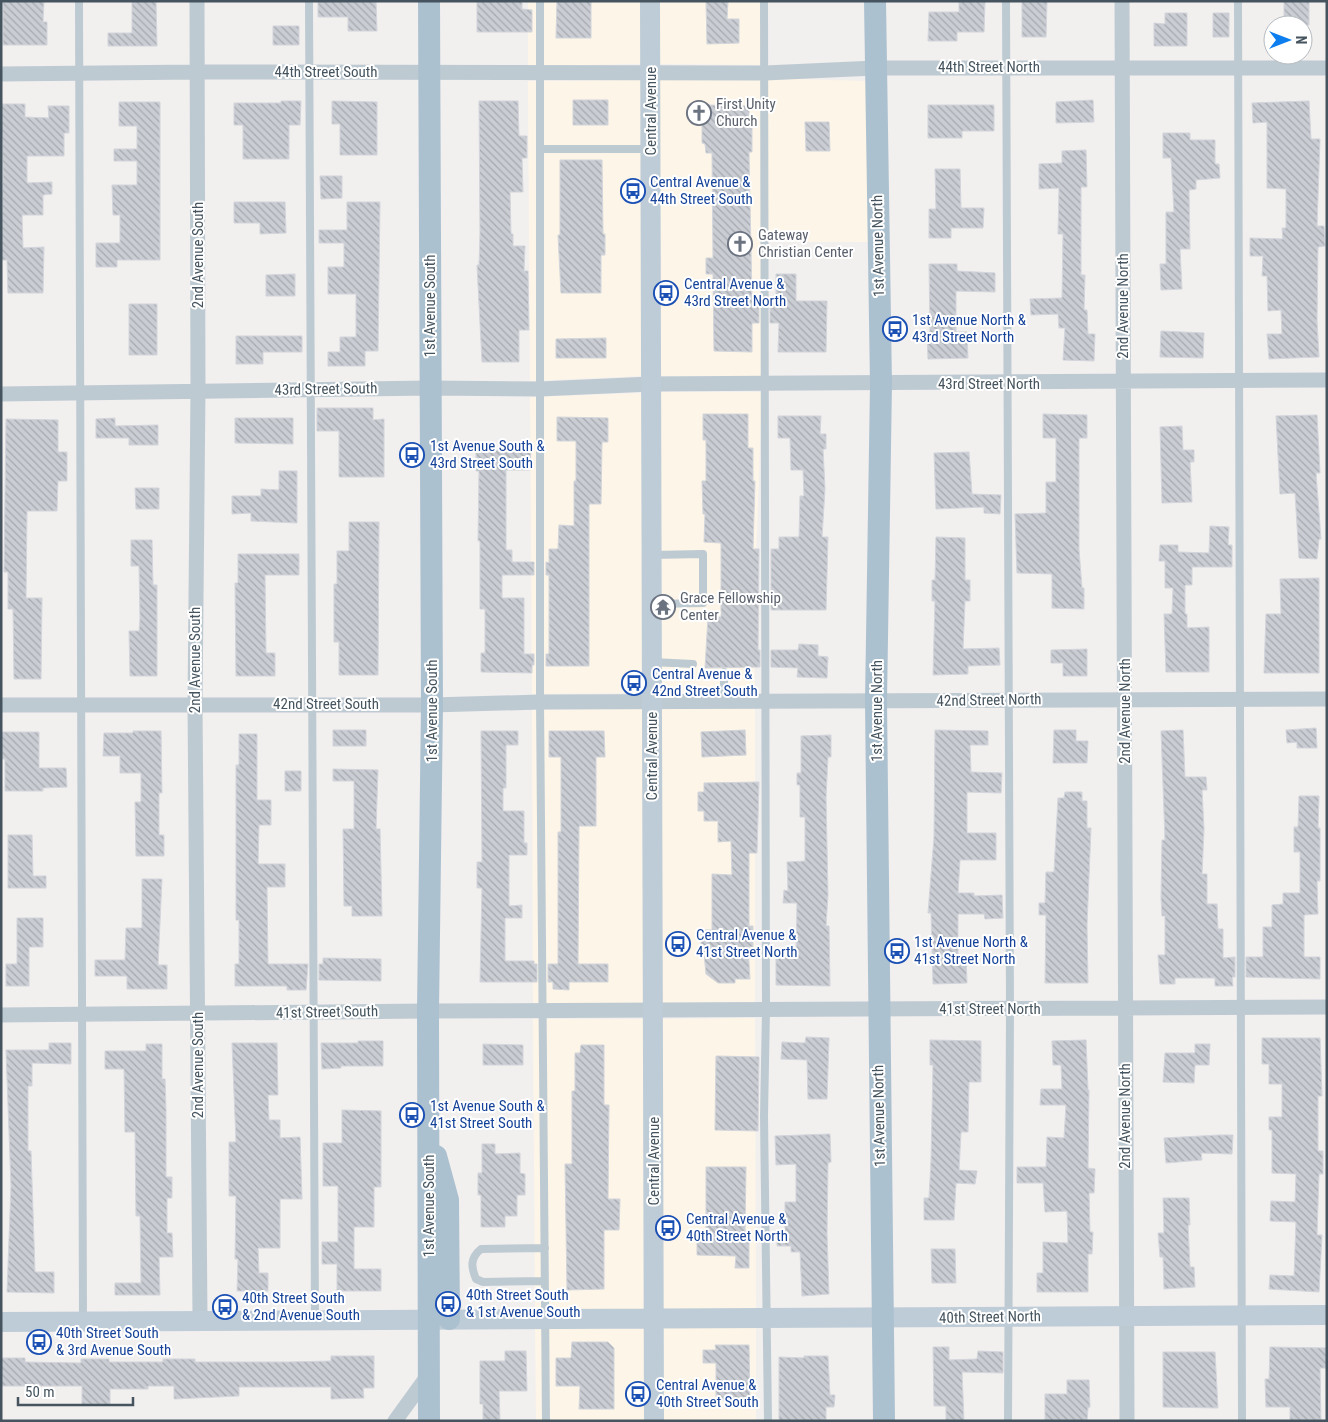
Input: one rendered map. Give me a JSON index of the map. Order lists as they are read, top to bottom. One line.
{"streets":{"main road":["Central Avenue","1st Avenue North","1st Avenue South","40th Street North"],"street":["44th Street North","44th Street South","2nd Avenue South","2nd Avenue North","43rd Street North","43rd Street South","42nd Street North","42nd Street South","41st Street North","41st Street South"]},"crossings":[["44th Street North","44th Street South"],["44th Street North","Central Avenue"],["44th Street North","1st Avenue North"],["44th Street North","2nd Avenue North"],["44th Street South","Central Avenue"],["44th Street South","2nd Avenue South"],["44th Street South","1st Avenue South"],["Central Avenue","43rd Street North"],["Central Avenue","43rd Street South"],["Central Avenue","42nd Street North"],["Central Avenue","42nd Street South"],["Central Avenue","41st Street North"],["Central Avenue","41st Street South"],["Central Avenue","40th Street North"],["1st Avenue North","43rd Street North"],["1st Avenue North","42nd Street North"],["1st Avenue North","41st Street North"],["1st Avenue North","40th Street North"],["2nd Avenue South","43rd Street South"],["2nd Avenue South","42nd Street South"],["2nd Avenue South","41st Street South"],["2nd Avenue South","40th Street North"],["1st Avenue South","43rd Street South"],["1st Avenue South","42nd Street South"],["1st Avenue South","41st Street South"],["1st Avenue South","40th Street North"],["2nd Avenue North","43rd Street North"],["2nd Avenue North","42nd Street North"],["2nd Avenue North","41st Street North"],["2nd Avenue North","40th Street North"],["43rd Street North","43rd Street South"],["42nd Street North","42nd Street South"],["41st Street North","41st Street South"]],"places":{"church":["First Unity Church","Gateway Christian Center"],"bus stop":["Central Avenue & 44th Street South","Central Avenue & 43rd Street North","1st Avenue North & 43rd Street North","1st Avenue South & 43rd Street South","Central Avenue & 42nd Street South","Central Avenue & 41st Street North","1st Avenue North & 41st Street North","1st Avenue South & 41st Street South","Central Avenue & 40th Street North","40th Street South & 1st Avenue South","40th Street South & 2nd Avenue South","40th Street South & 3rd Avenue South","Central Avenue & 40th Street South"],"temple":["Grace Fellowship Center"]},"scale_bar":"50 m","north":"right"}
